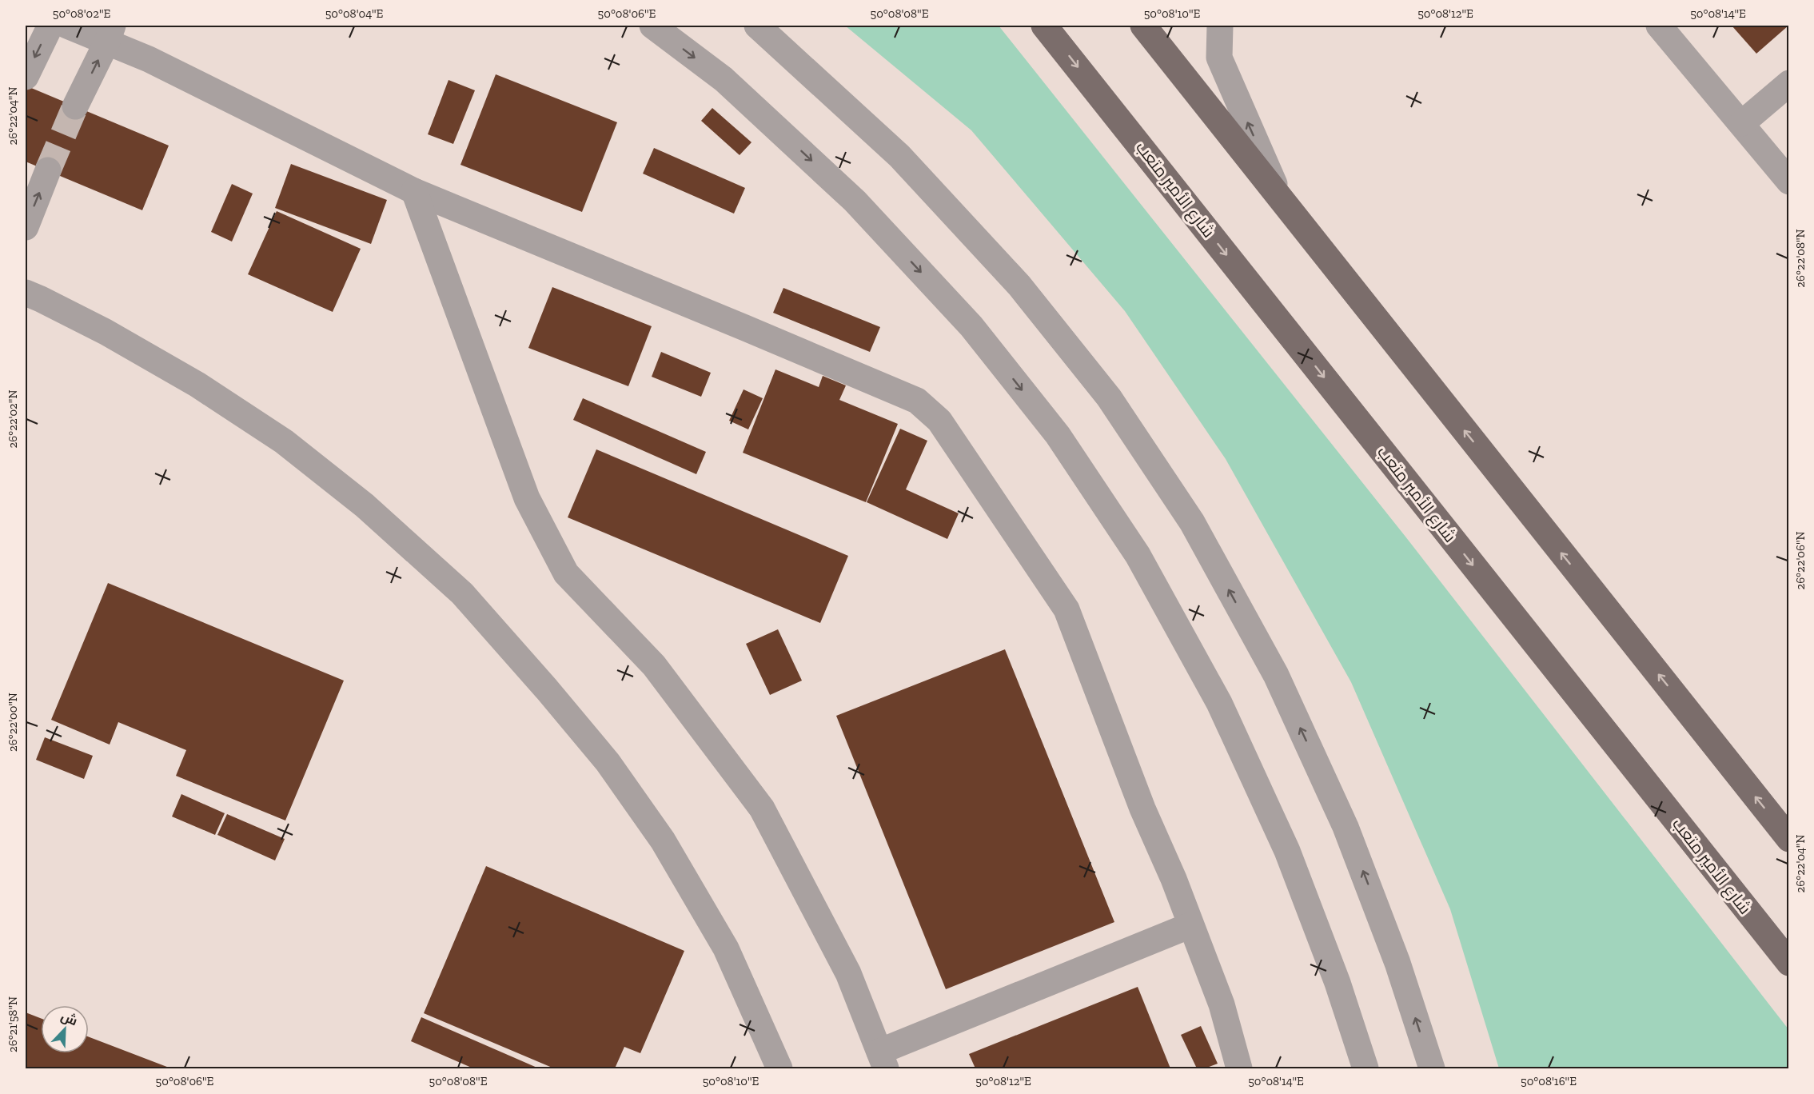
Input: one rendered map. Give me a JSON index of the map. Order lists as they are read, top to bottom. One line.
{"streets":{"main road":["شارع الأمير متعب"]},"north":"top right","coordinates":["50°08'02\"E","50°08'04\"E","50°08'06\"E","50°08'08\"E","50°08'10\"E","50°08'12\"E","50°08'14\"E","26°22'04\"N","26°22'08\"N","26°22'02\"N","26°22'06\"N","26°22'00\"N","26°21'58\"N","50°08'16\"E"]}
